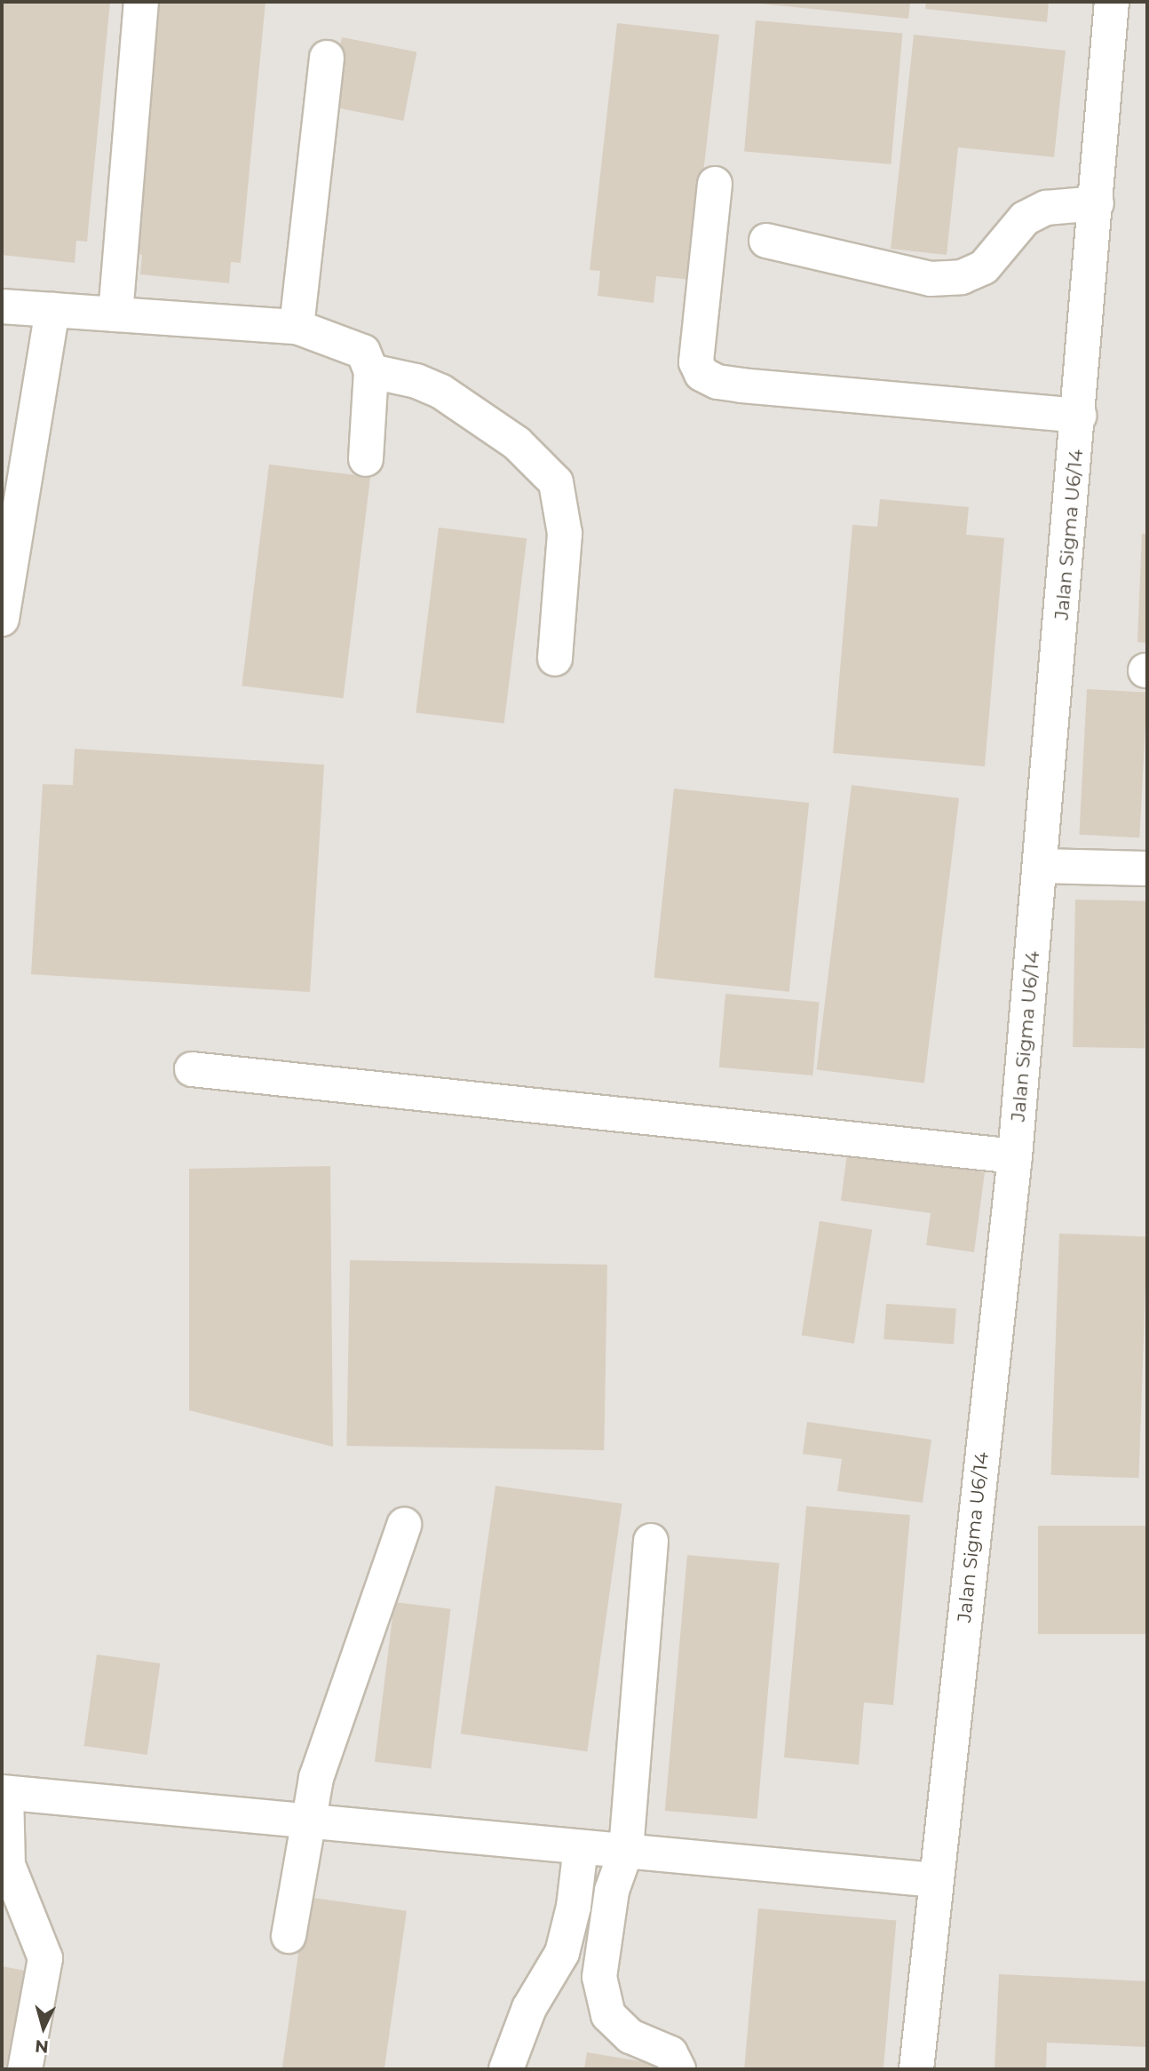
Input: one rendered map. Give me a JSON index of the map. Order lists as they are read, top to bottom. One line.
{"streets":{"street":["Jalan Sigma U6/14"]},"north":"bottom"}
